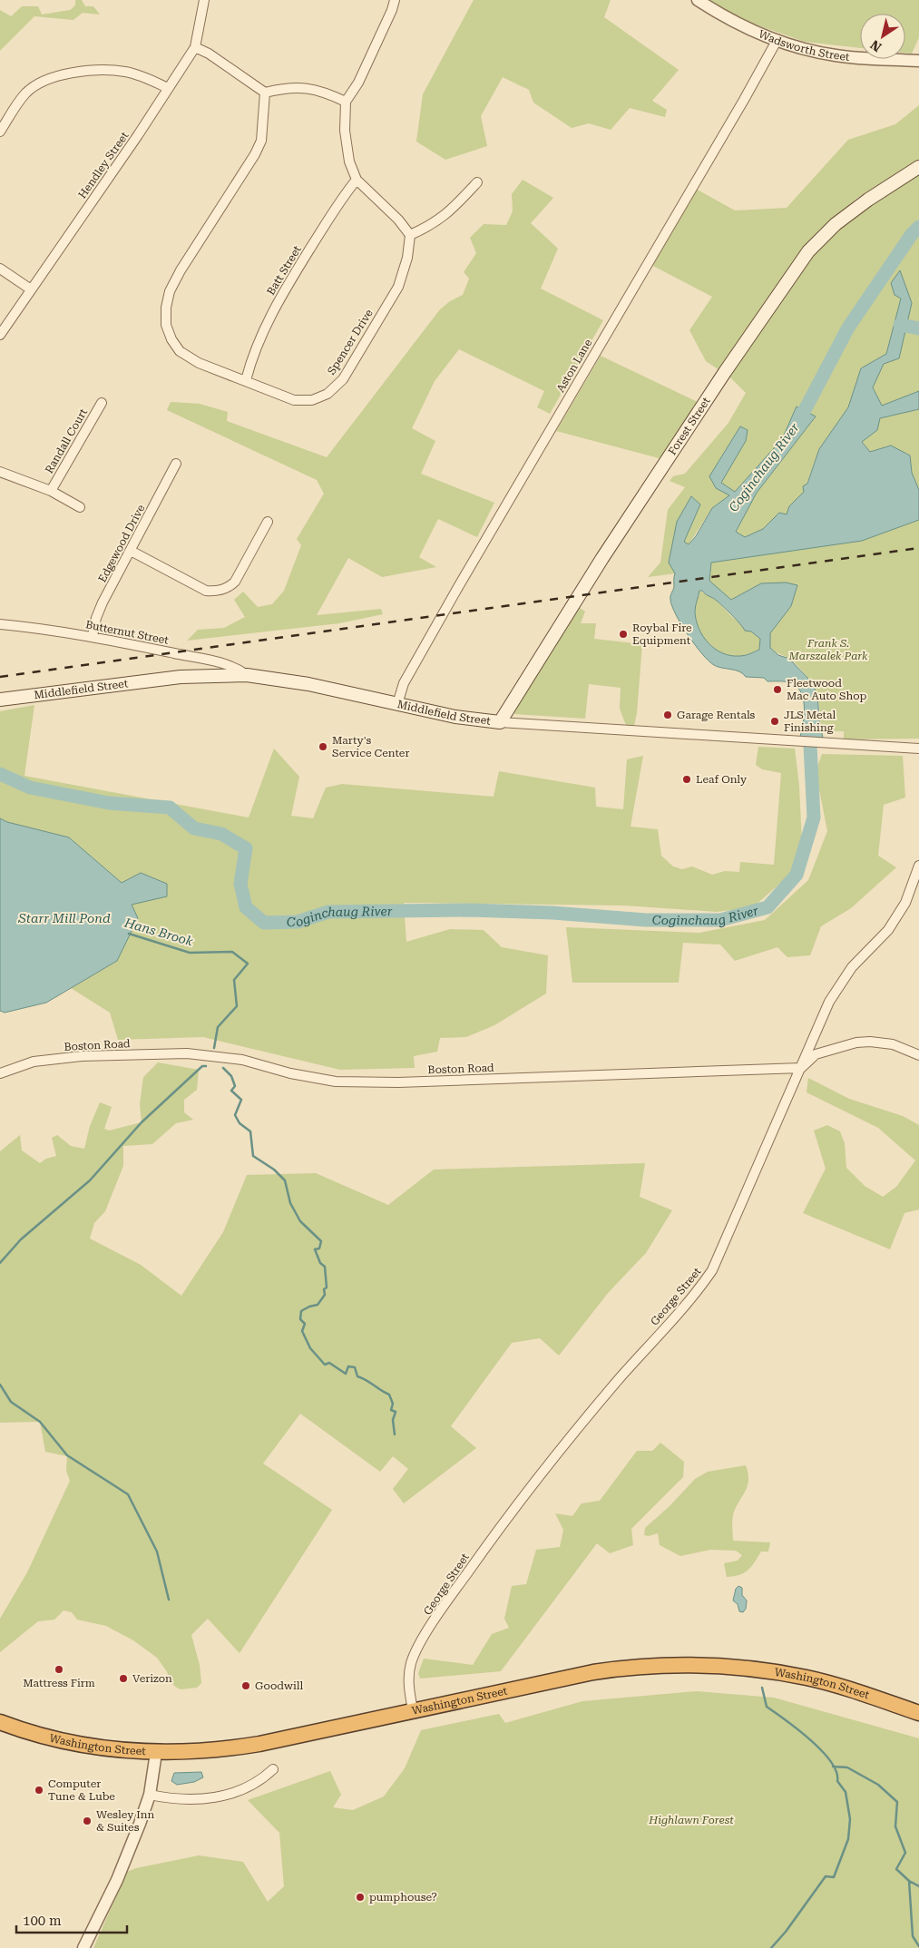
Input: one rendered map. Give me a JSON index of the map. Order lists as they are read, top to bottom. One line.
{"streets":{"highway":["Washington Street"],"main road":["Forest Street","Middlefield Street"],"street":["Wadsworth Street","Hendley Street","Batt Street","Spencer Drive","Aston Lane","Randall Court","Edgewood Drive","Butternut Street","Boston Road","George Street"]},"crossings":[["Wadsworth Street","Aston Lane"],["Batt Street","Spencer Drive"],["Aston Lane","Middlefield Street"],["Forest Street","Middlefield Street"],["Edgewood Drive","Butternut Street"],["Butternut Street","Middlefield Street"],["Boston Road","George Street"],["George Street","Washington Street"]],"water":["Coginchaug River","Starr Mill Pond","Hans Brook"],"parks":["Frank S. Marszalek Park","Highlawn Forest"],"places":["Roybal Fire Equipment","Fleetwood Mac Auto Shop","Garage Rentals","JLS Metal Finishing","Marty's Service Center","Leaf Only","Mattress Firm","Verizon","Goodwill","Computer Tune & Lube","Wesley Inn & Suites","pumphouse?"],"scale_bar":"100 m","north":"bottom left"}
